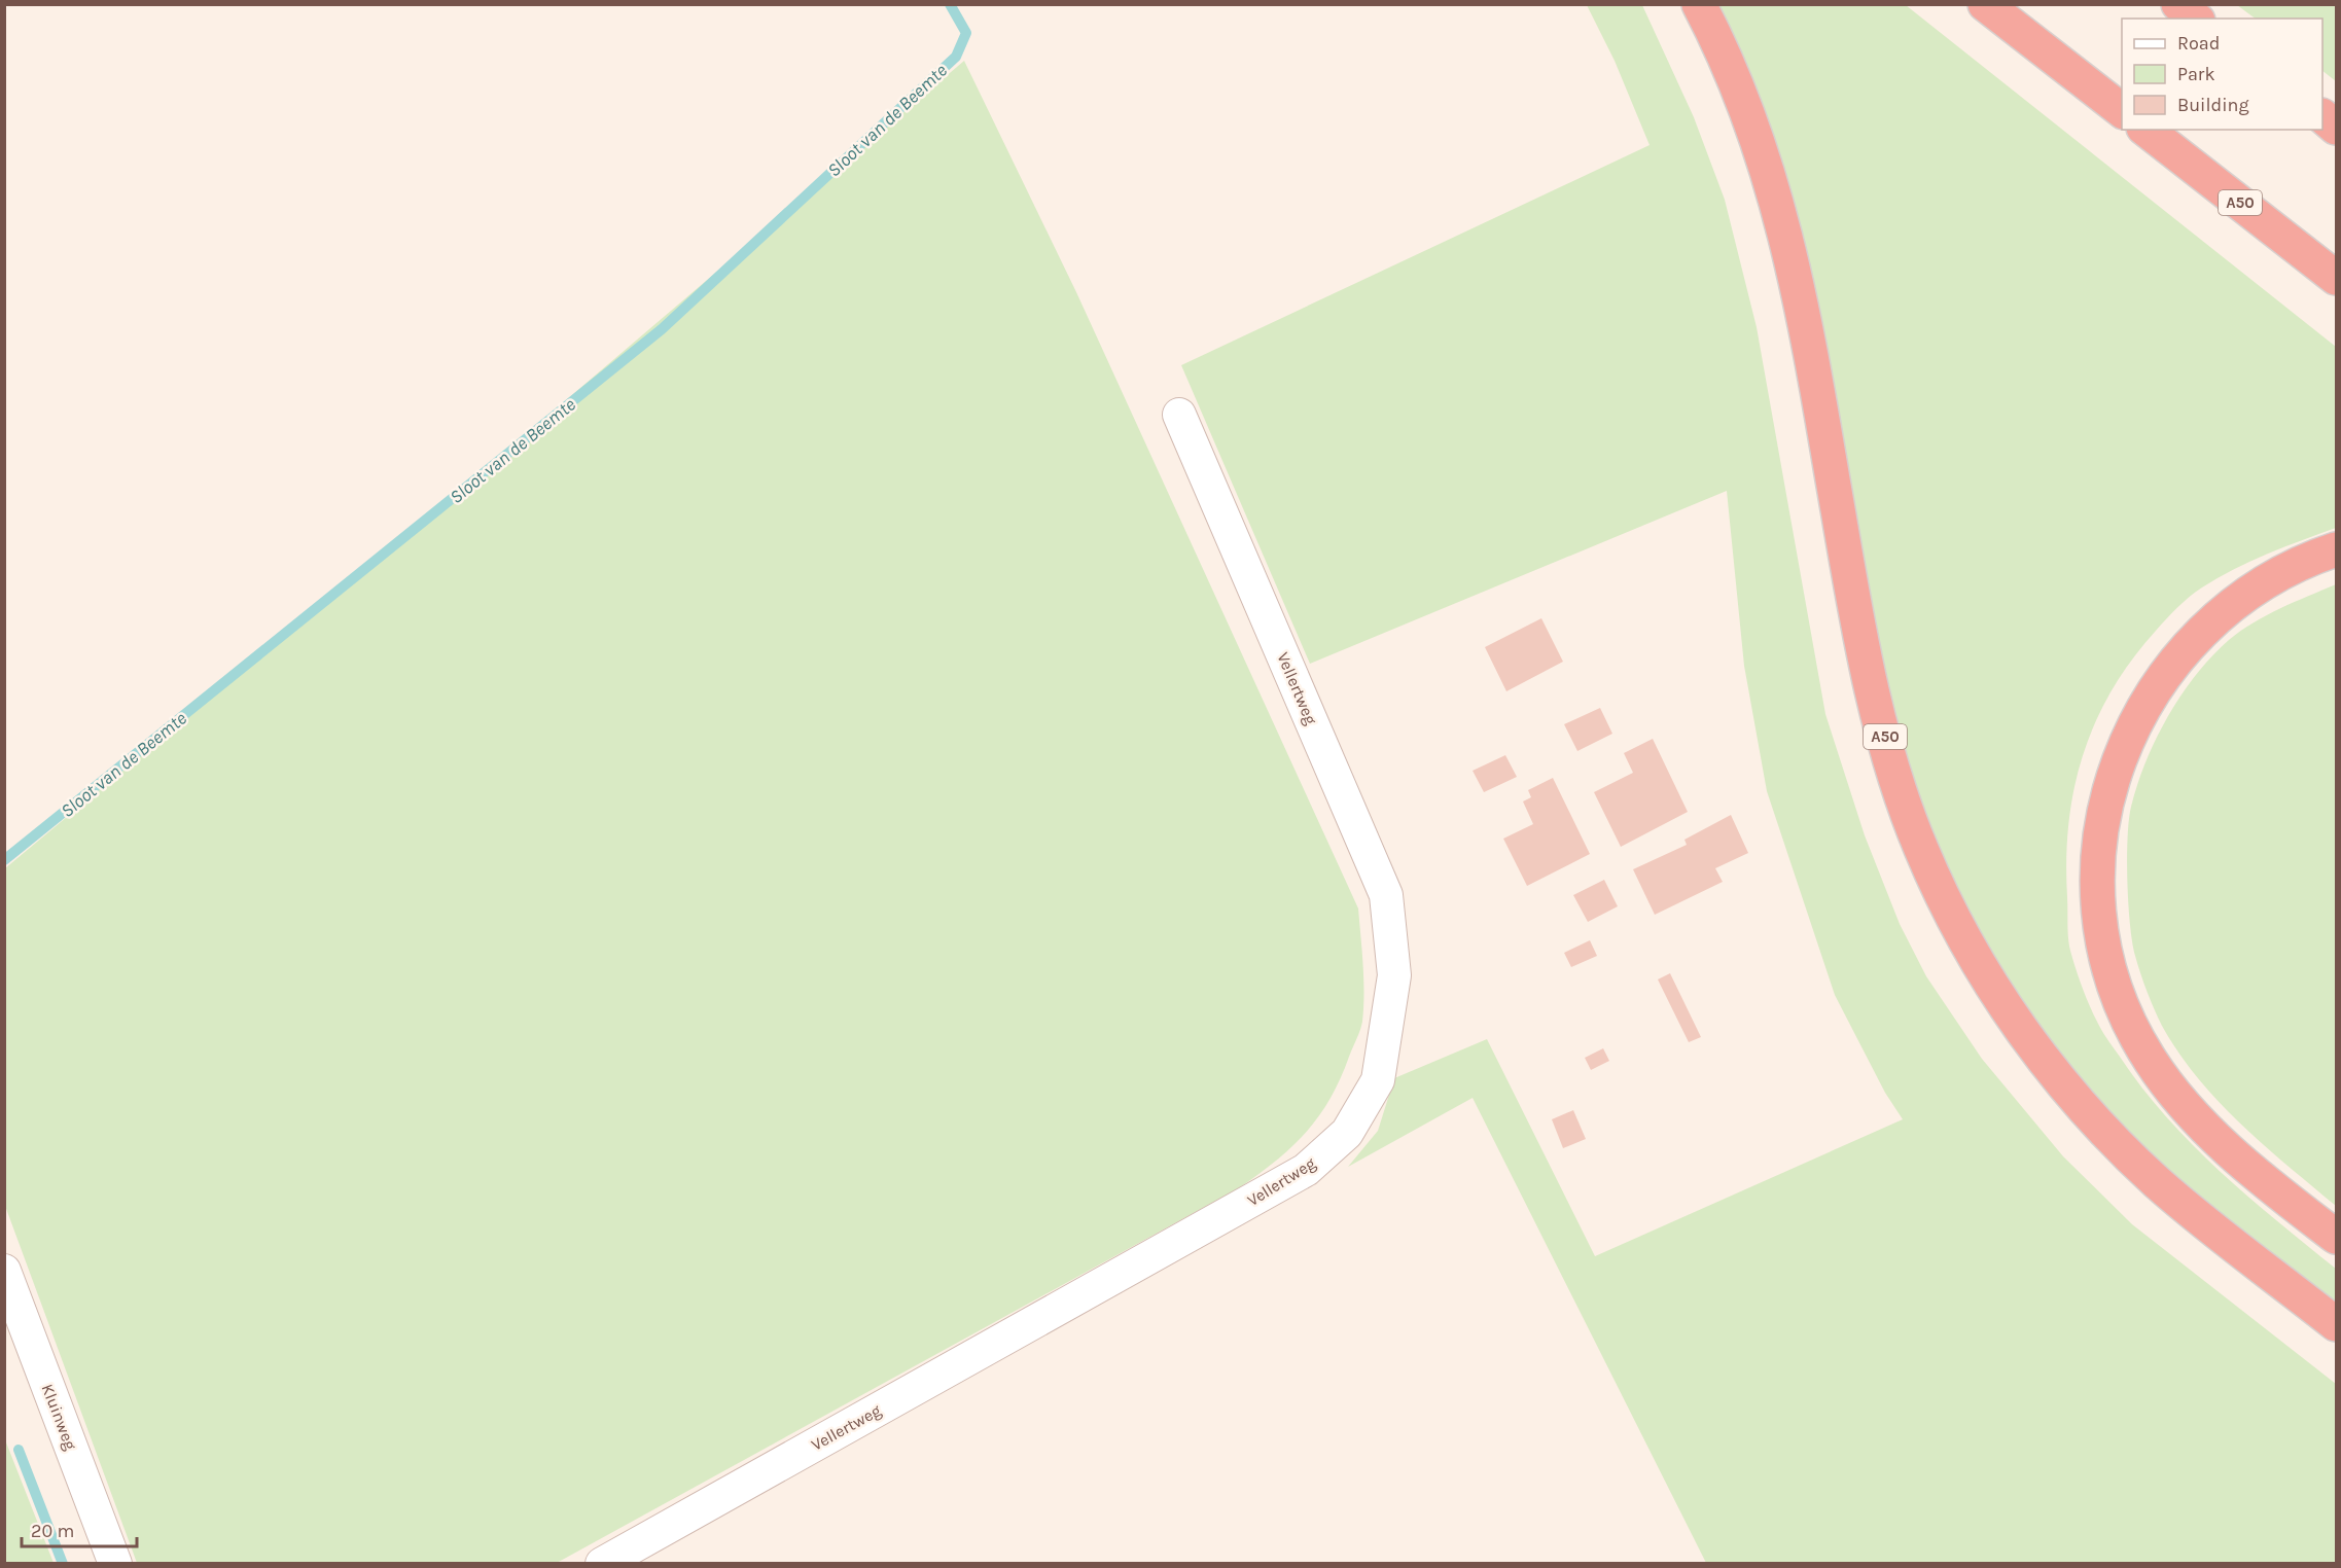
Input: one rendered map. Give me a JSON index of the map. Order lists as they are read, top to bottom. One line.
{"streets":{"highway":["A50"],"street":["Vellertweg","Kluinweg"]},"water":["Sloot van de Beemte"],"legend":["Road","Park","Building"],"scale_bar":"20 m"}
